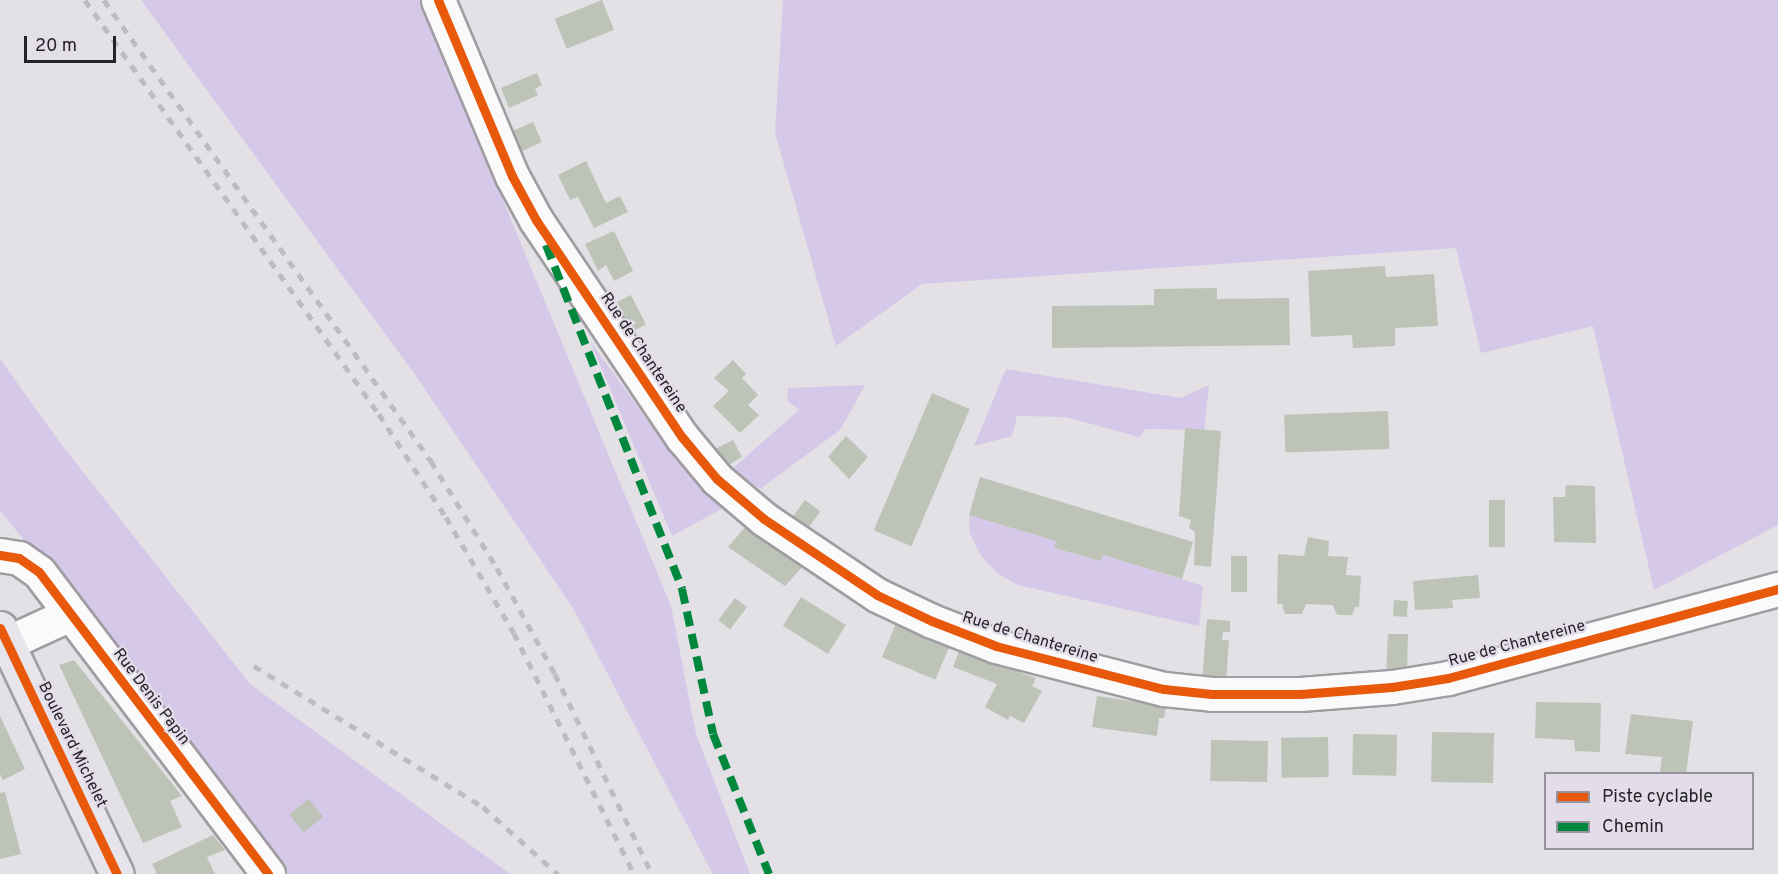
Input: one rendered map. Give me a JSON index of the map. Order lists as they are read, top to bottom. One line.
{"streets":{"main road":["Boulevard Michelet"],"street":["Rue de Chantereine","Rue Denis Papin"]},"legend":["Piste cyclable","Chemin"],"scale_bar":"20 m"}
